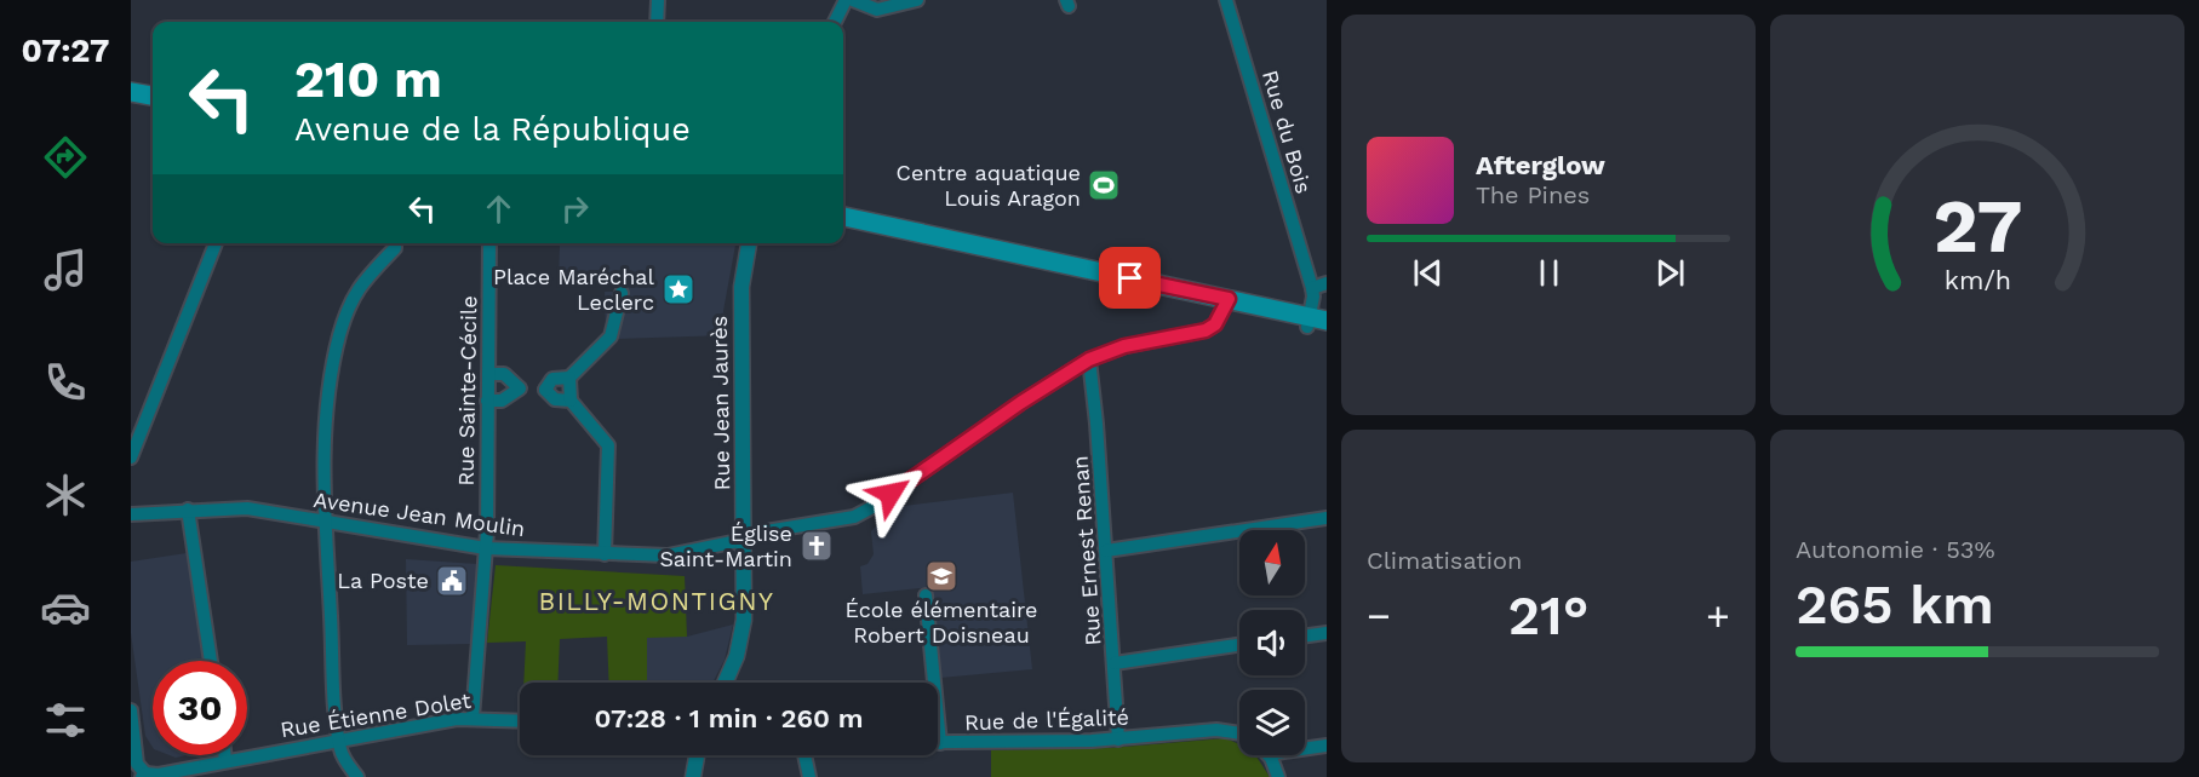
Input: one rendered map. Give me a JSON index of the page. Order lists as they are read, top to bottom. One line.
{"streets":{"street":["Rue du Bois","Rue Sainte-Cécile","Rue Jean Jaurès","Avenue Jean Moulin","Rue Ernest Renan","Rue Étienne Dolet","Rue de l'Égalité"]},"crossings":[["Rue Sainte-Cécile","Avenue Jean Moulin"],["Rue Sainte-Cécile","Rue Étienne Dolet"],["Rue Jean Jaurès","Avenue Jean Moulin"],["Avenue Jean Moulin","Rue Ernest Renan"],["Rue Ernest Renan","Rue de l'Égalité"]],"districts":["BILLY-MONTIGNY"],"places":{"sports":["Centre aquatique Louis Aragon"],"place":["Place Maréchal Leclerc"],"church":["Église Saint-Martin"],"school or university":["École élémentaire Robert Doisneau"],"public building":["La Poste"]},"north":"top","page":{"tabs":"07:27","turn":["210 m","Avenue de la République"],"song":["Afterglow","The Pines"],"tile":["Climatisation",["Autonomie · 53%","265 km"]],"heat":["−","21°","+"],"limit":"30","trip":"07:28 · 1 min · 260 m","gauge":["27","km/h"]}}
